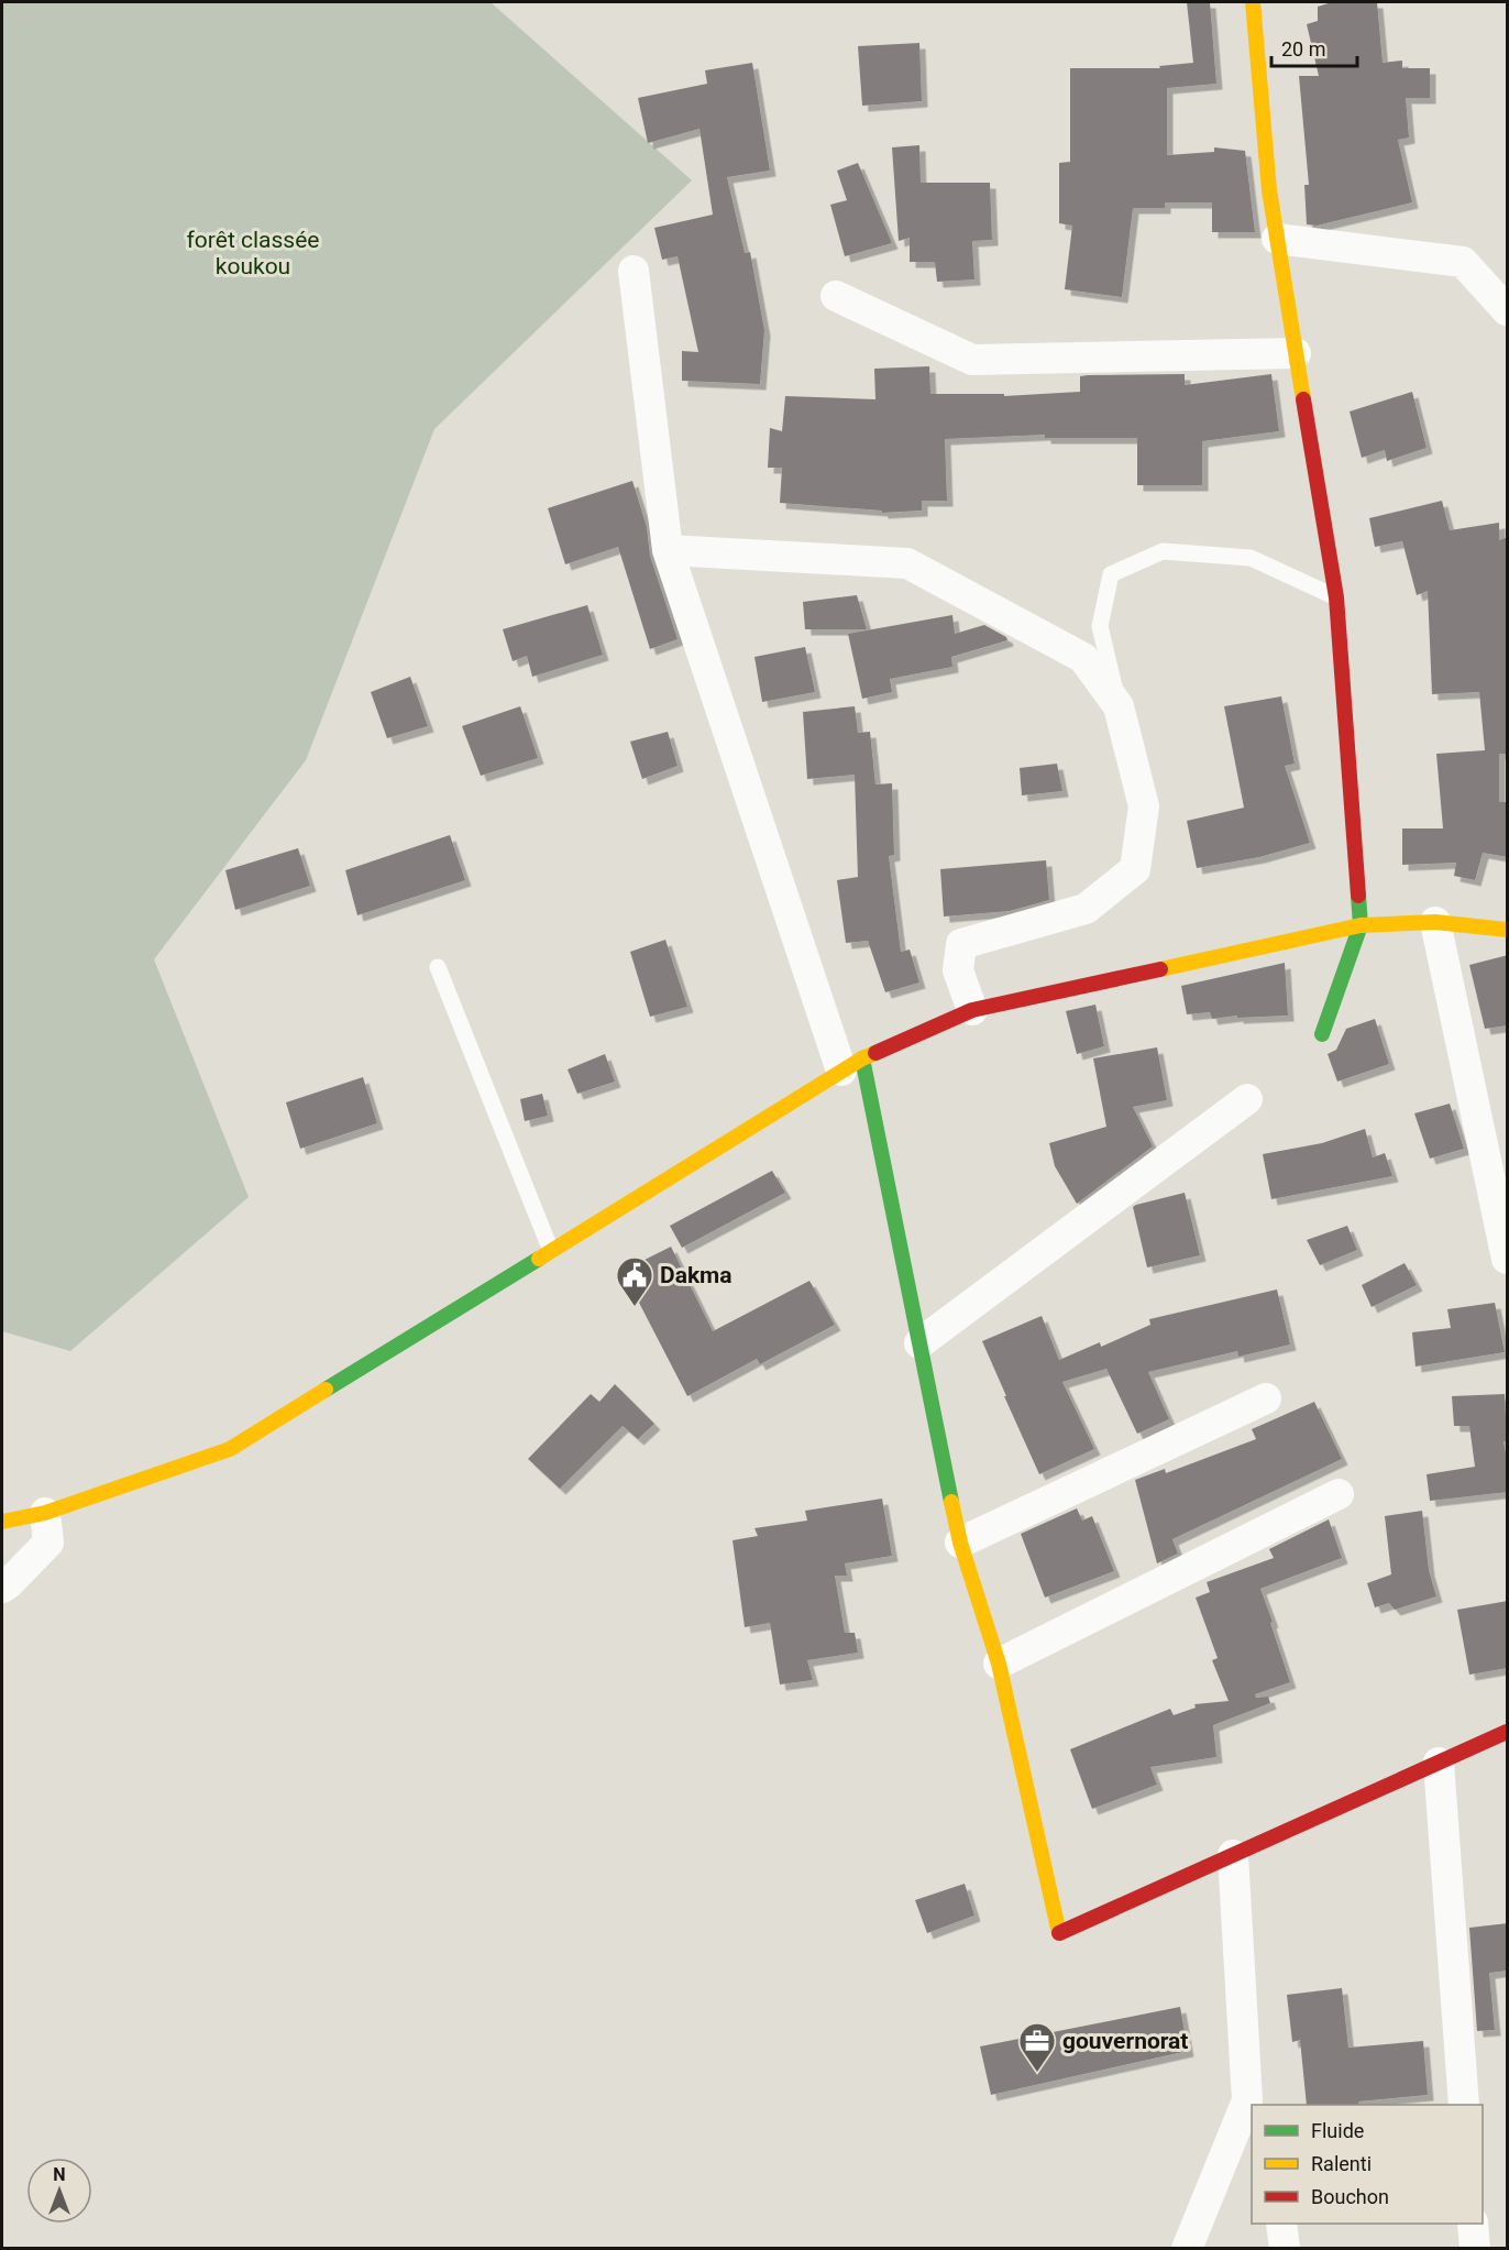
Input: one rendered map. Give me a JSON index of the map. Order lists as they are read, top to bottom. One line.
{"parks":["forêt classée koukou"],"places":{"public building":["Dakma"],"office":["gouvernorat"]},"legend":["Fluide","Ralenti","Bouchon"],"scale_bar":"20 m","north":"top"}
